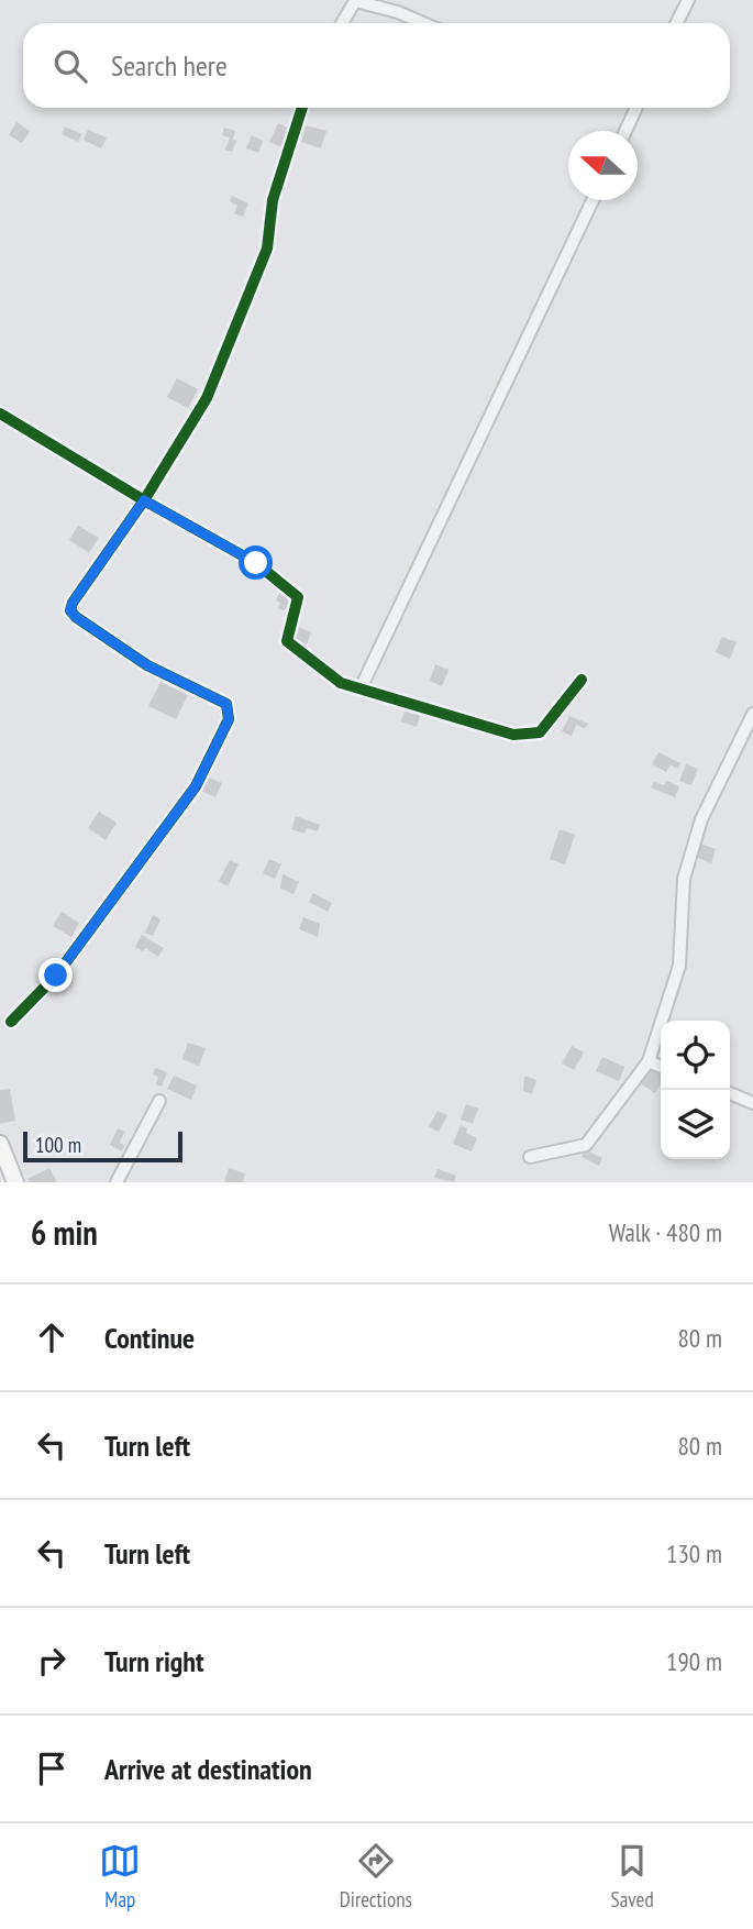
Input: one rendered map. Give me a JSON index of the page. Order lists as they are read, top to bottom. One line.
{"scale_bar":"100 m","north":"left","page":{"search":"Search here","scale":"100 m","heading":["6 min","Walk · 480 m"],"list":[["Continue","80 m"],["Turn left","80 m"],["Turn left","130 m"],["Turn right","190 m"],"Arrive at destination"],"nav":["Map","Directions","Saved"]}}
